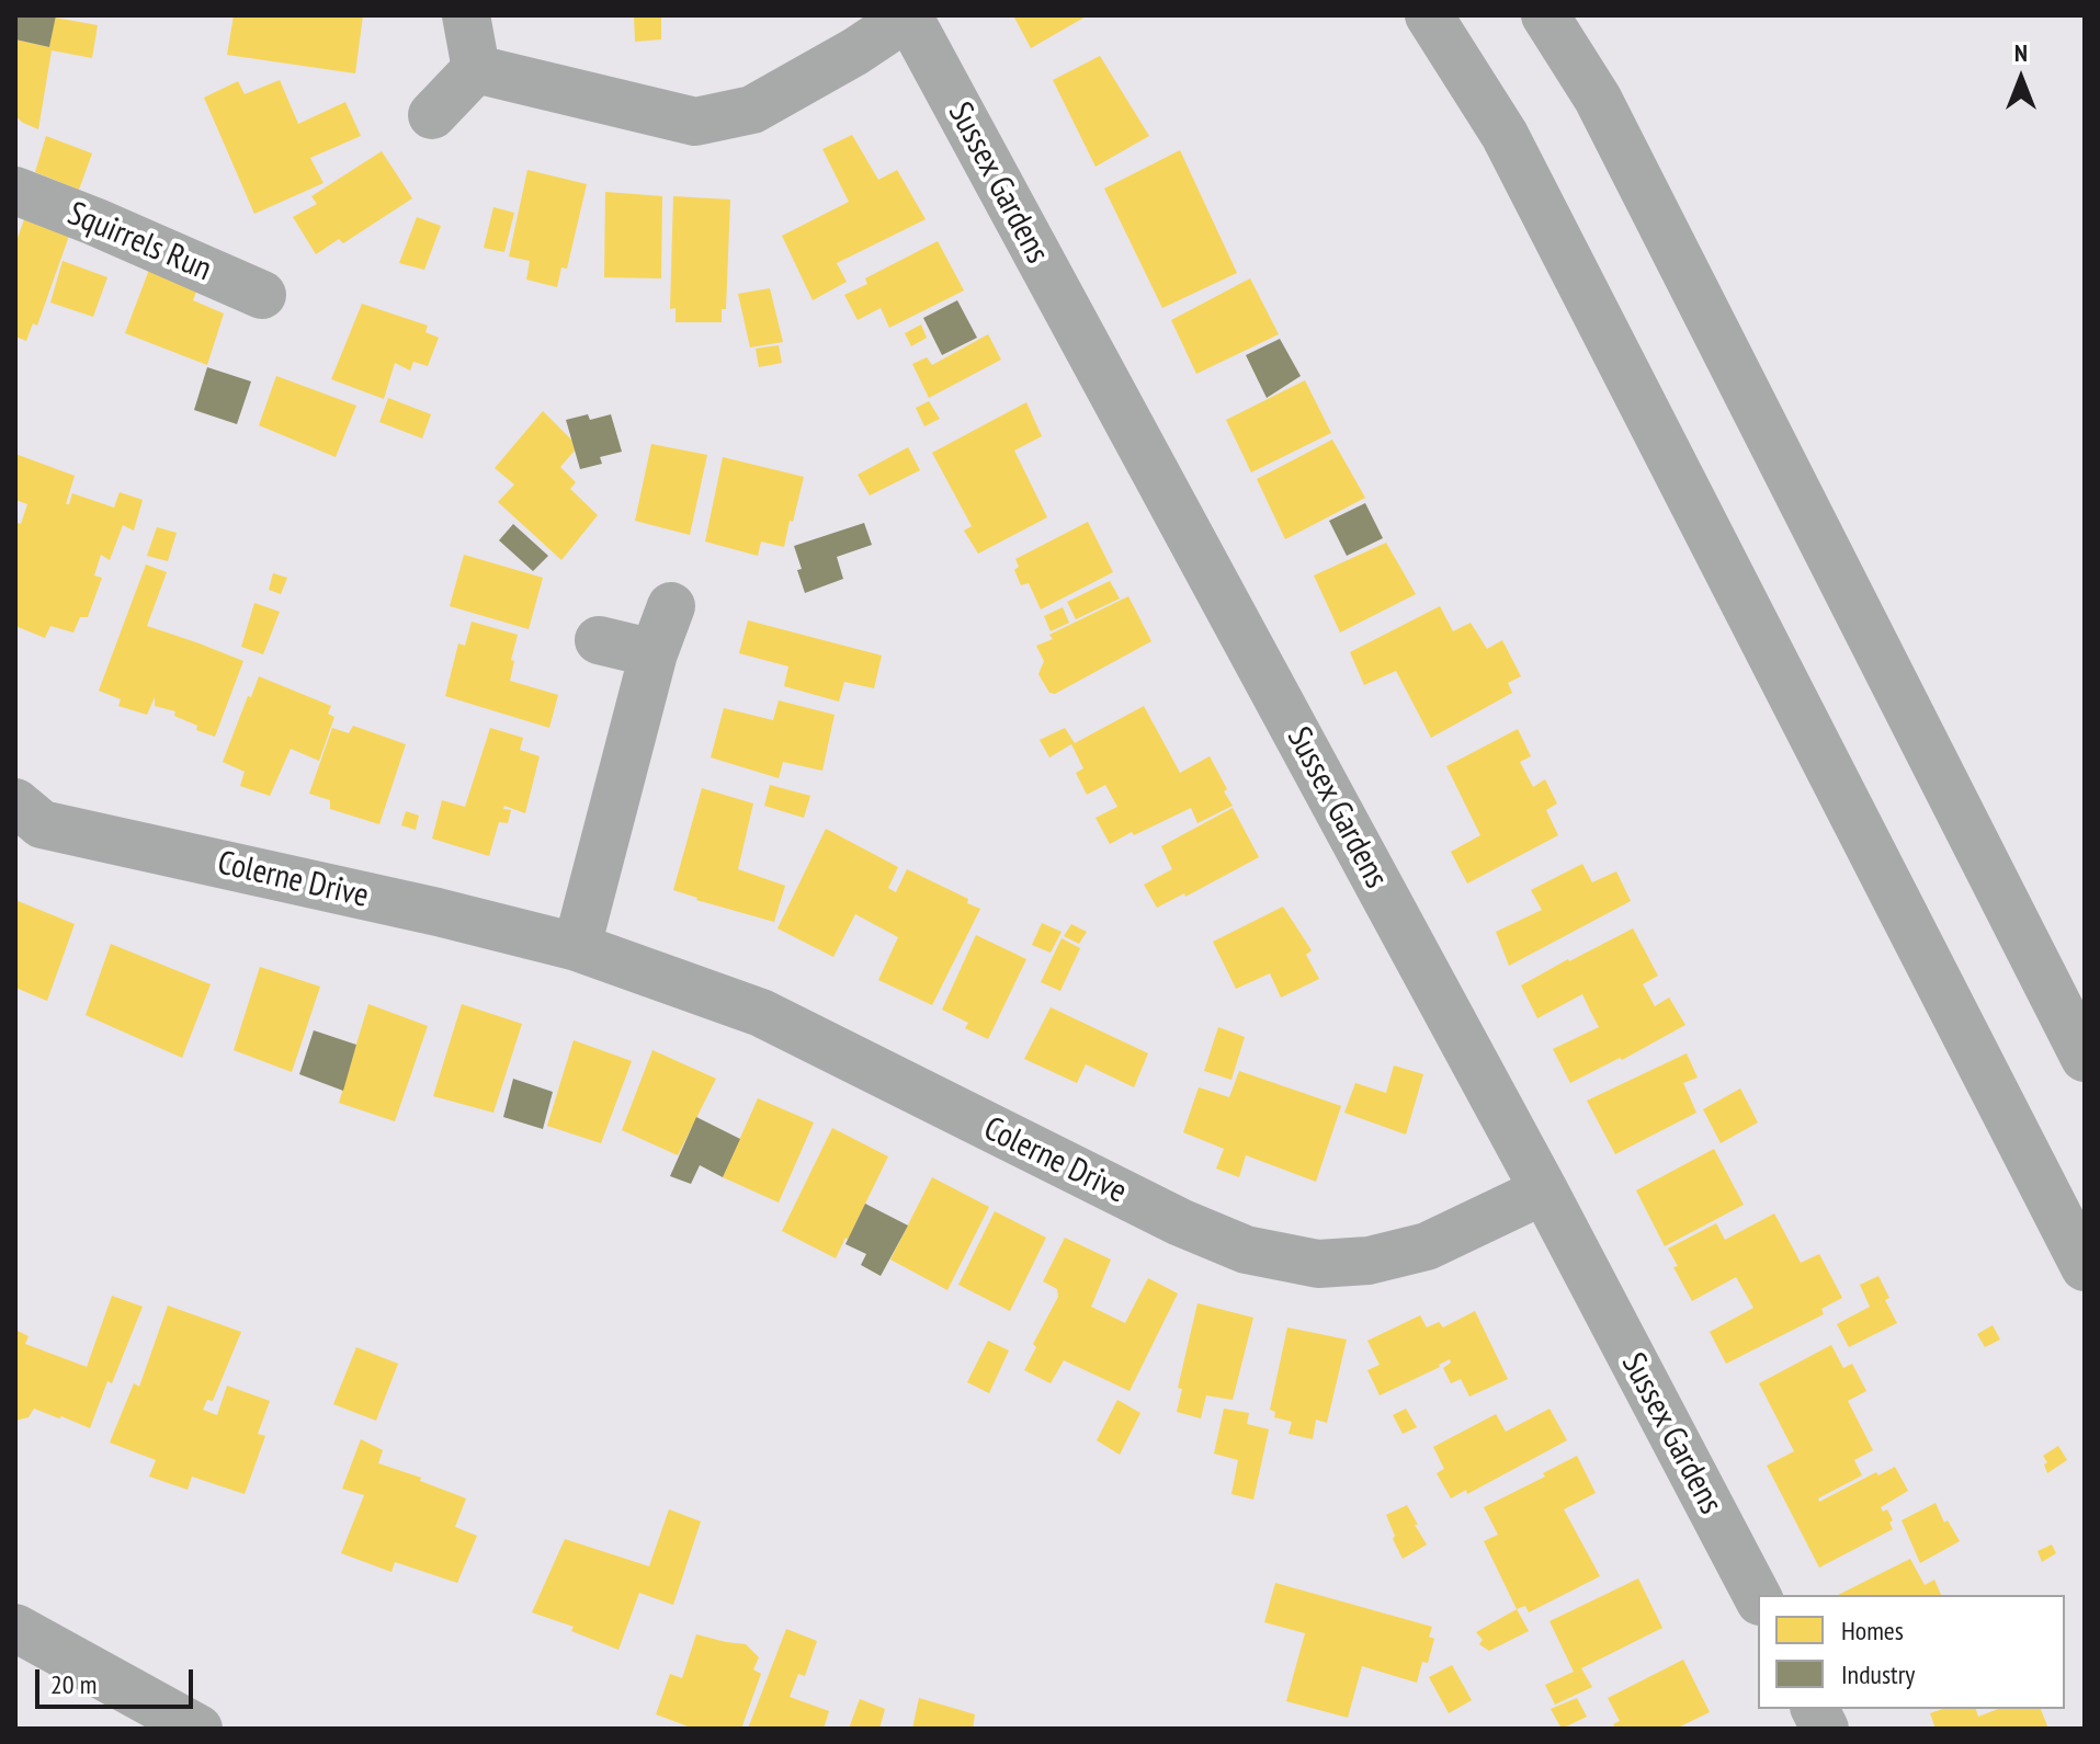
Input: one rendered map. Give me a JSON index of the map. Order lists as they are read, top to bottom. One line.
{"streets":{"street":["Sussex Gardens","Squirrels Run","Colerne Drive"]},"crossings":[["Sussex Gardens","Colerne Drive"]],"legend":["Homes","Industry"],"scale_bar":"20 m","north":"top"}
